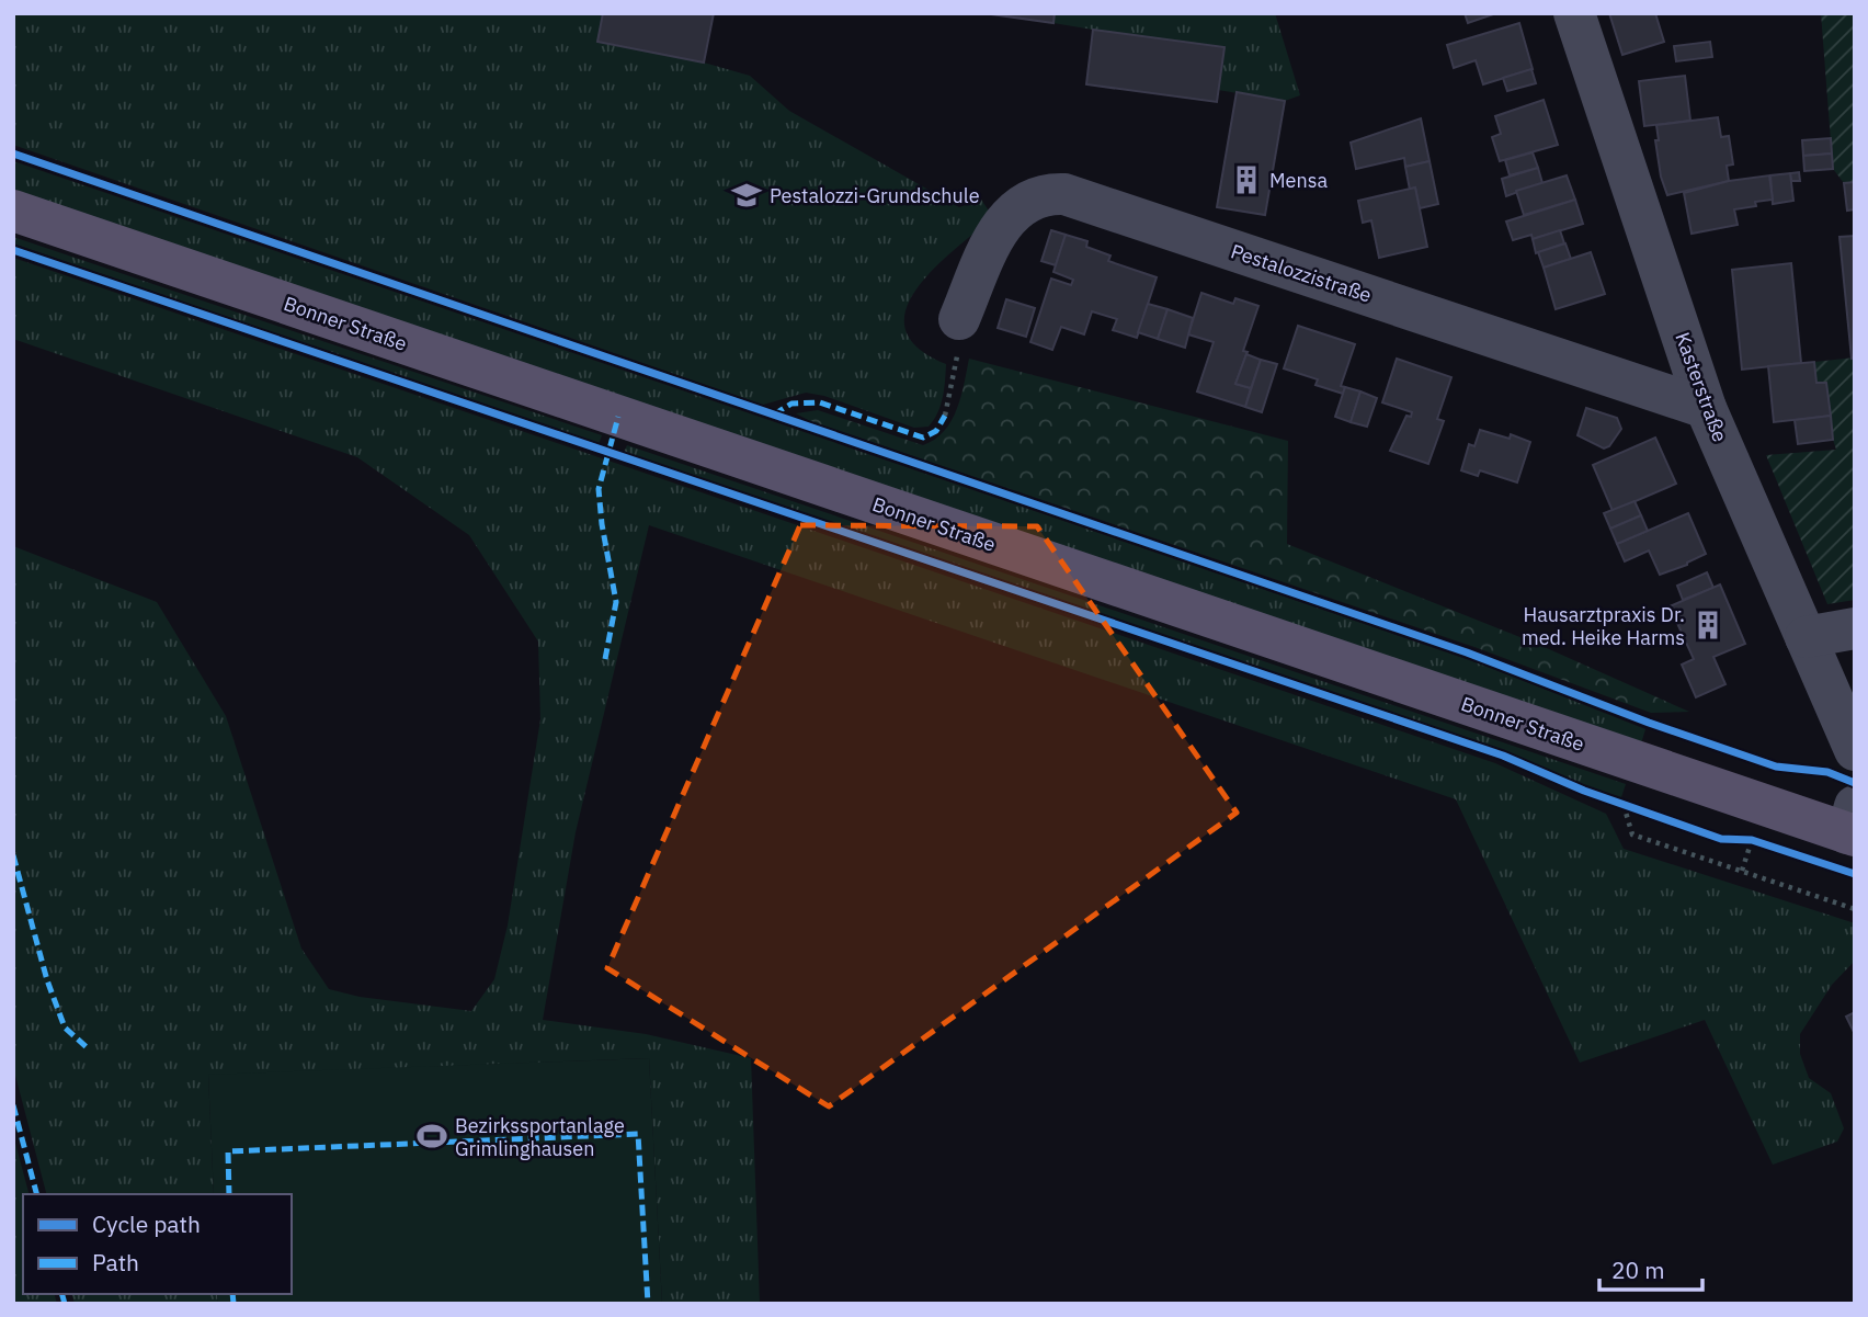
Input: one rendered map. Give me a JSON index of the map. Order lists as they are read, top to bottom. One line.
{"streets":{"main road":["Bonner Straße"],"street":["Pestalozzistraße","Kasterstraße"]},"crossings":[["Pestalozzistraße","Kasterstraße"]],"places":{"building":["Mensa","Hausarztpraxis Dr. med. Heike Harms"],"school or university":["Pestalozzi-Grundschule"],"sports":["Bezirkssportanlage Grimlinghausen"]},"legend":["Cycle path","Path"],"scale_bar":"20 m"}
